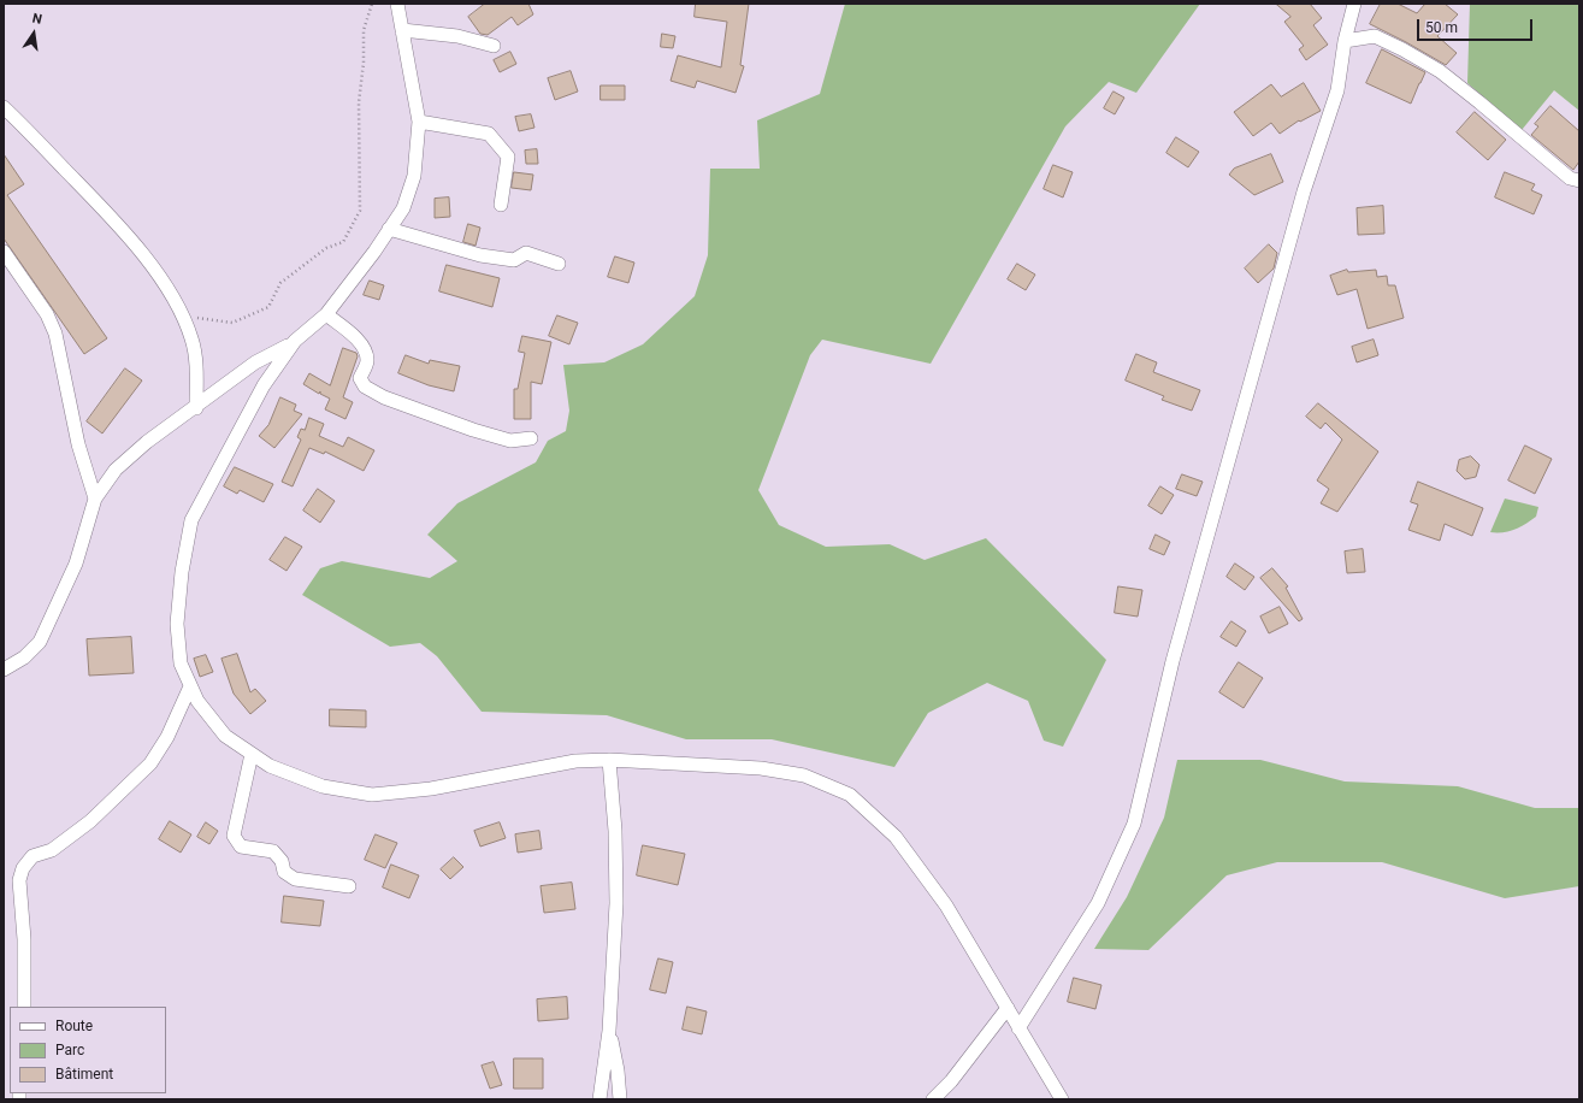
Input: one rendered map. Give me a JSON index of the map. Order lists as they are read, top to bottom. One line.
{"legend":["Route","Parc","Bâtiment"],"scale_bar":"50 m","north":"top"}
